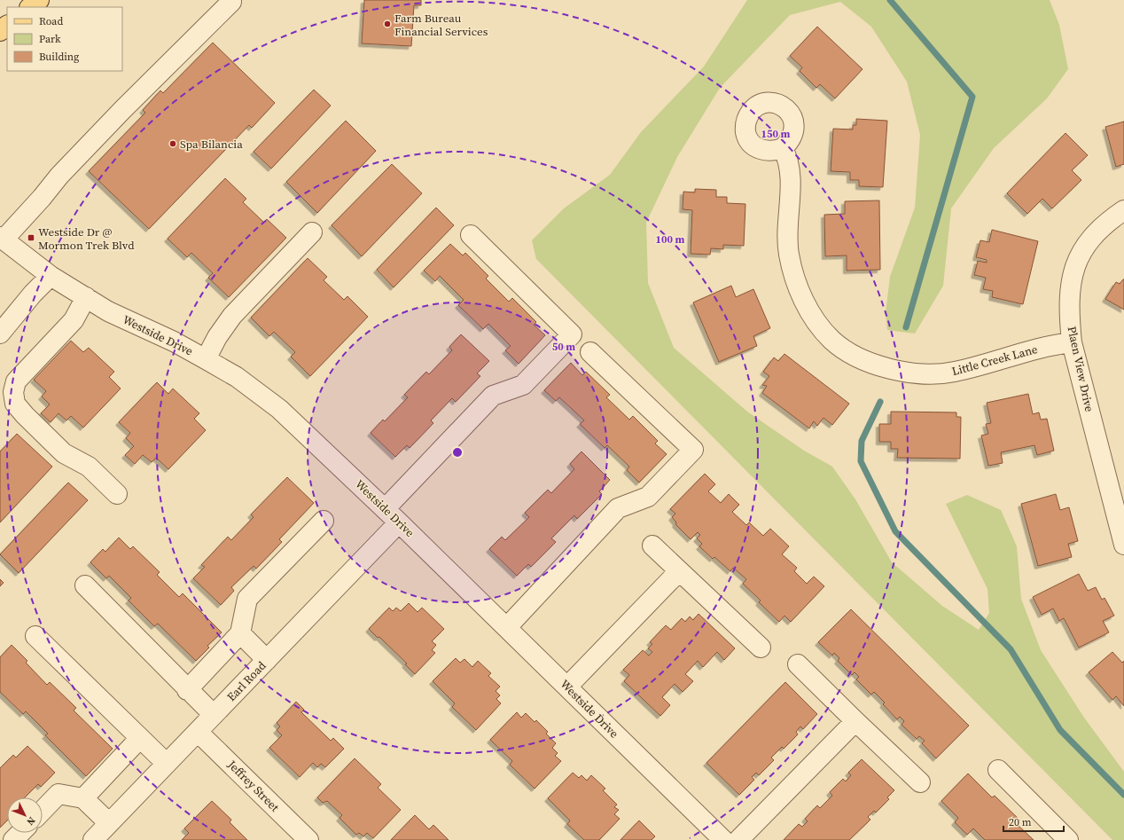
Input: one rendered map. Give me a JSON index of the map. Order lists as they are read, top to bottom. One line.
{"streets":{"street":["Westside Drive","Little Creek Lane","Plaen View Drive","Earl Road","Jeffrey Street"]},"crossings":[["Westside Drive","Earl Road"],["Little Creek Lane","Plaen View Drive"],["Earl Road","Jeffrey Street"]],"places":{"other":["Farm Bureau Financial Services","Spa Bilancia"],"transit":["Westside Dr @ Mormon Trek Blvd"]},"legend":["Road","Park","Building"],"scale_bar":"20 m","north":"bottom right","rings":["150 m","100 m","50 m"]}
